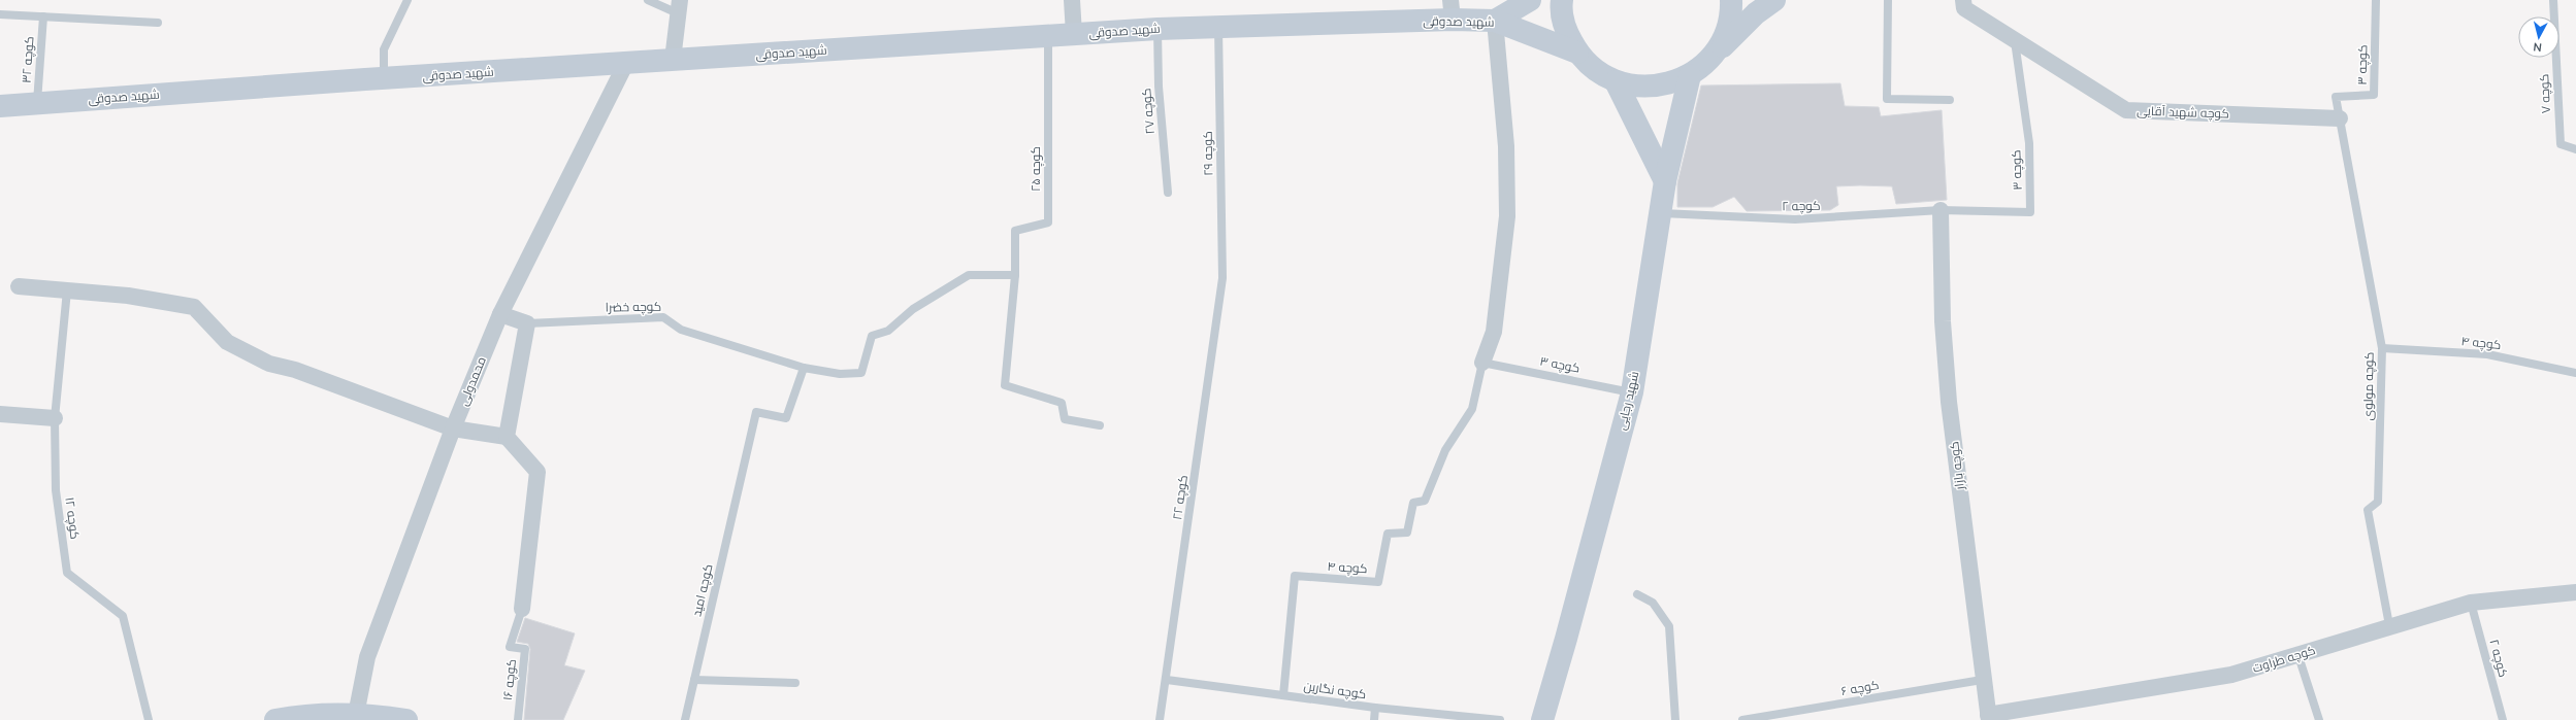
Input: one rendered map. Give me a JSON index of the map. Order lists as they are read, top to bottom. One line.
{"streets":{"main road":["شهید صدوقی","شهید رجایی"],"street":["کوچه شهید آقایی","محمدولی","کوچه بازار","کوچه طراوت"],"lane":["کوچه ۳۲","کوچه ۳","کوچه ۷","کوچه ۲۷","کوچه ۲۹","کوچه ۲۵","کوچه ۲","کوچه خضرا","کوچه ۴","کوچه مولوی","کوچه ۲۲","کوچه ۱۲","کوچه امید","کوچه ۱۶","کوچه ۶","کوچه نگارین"]},"crossings":[["شهید صدوقی","کوچه ۳۲"],["شهید صدوقی","کوچه ۲۷"],["شهید صدوقی","کوچه ۲۹"],["شهید صدوقی","کوچه ۲۵"],["شهید صدوقی","محمدولی"],["کوچه ۳","کوچه شهید آقایی"],["کوچه ۳","کوچه ۲"],["کوچه ۳","کوچه ۴"],["کوچه ۳","کوچه مولوی"],["کوچه ۳","شهید رجایی"],["کوچه ۳","کوچه بازار"],["کوچه شهید آقایی","کوچه مولوی"],["کوچه ۲۹","کوچه ۲۲"],["کوچه ۲۵","کوچه خضرا"],["کوچه ۲","شهید رجایی"],["کوچه ۲","کوچه بازار"],["کوچه ۲","کوچه طراوت"],["کوچه خضرا","کوچه امید"],["کوچه ۴","کوچه مولوی"],["کوچه ۴","کوچه نگارین"],["کوچه مولوی","کوچه طراوت"],["کوچه بازار","کوچه طراوت"],["کوچه بازار","کوچه ۶"],["کوچه ۲۲","کوچه نگارین"]],"north":"bottom"}
